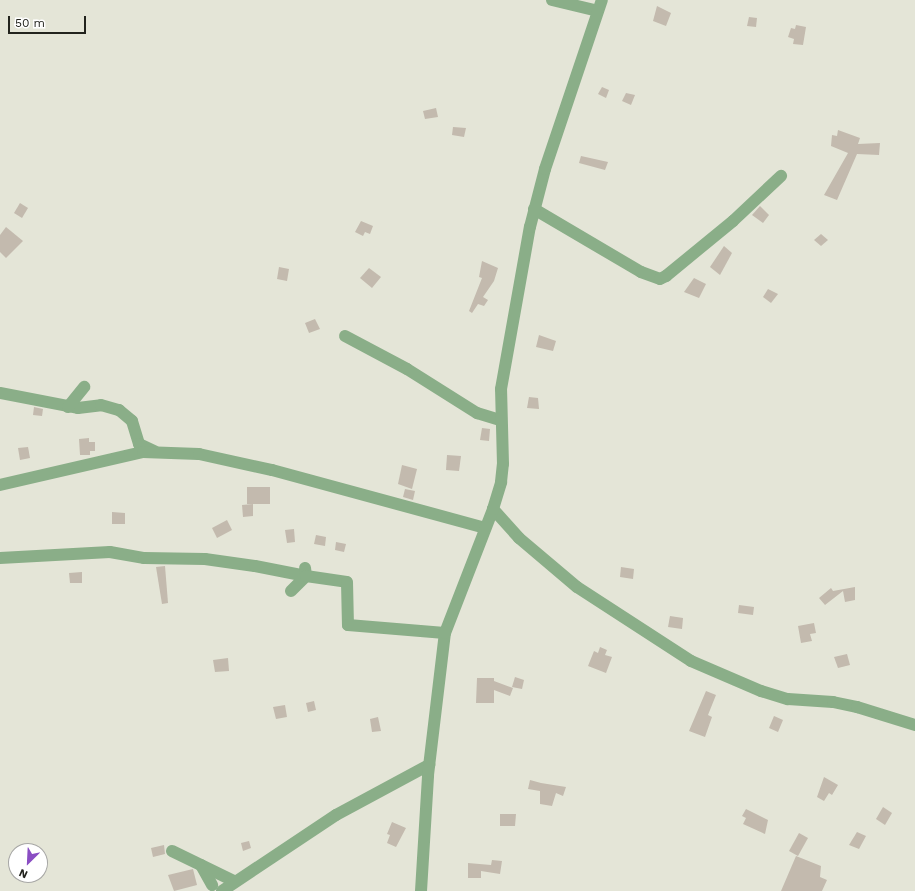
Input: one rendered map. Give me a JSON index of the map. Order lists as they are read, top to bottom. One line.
{"scale_bar":"50 m","north":"bottom left"}
